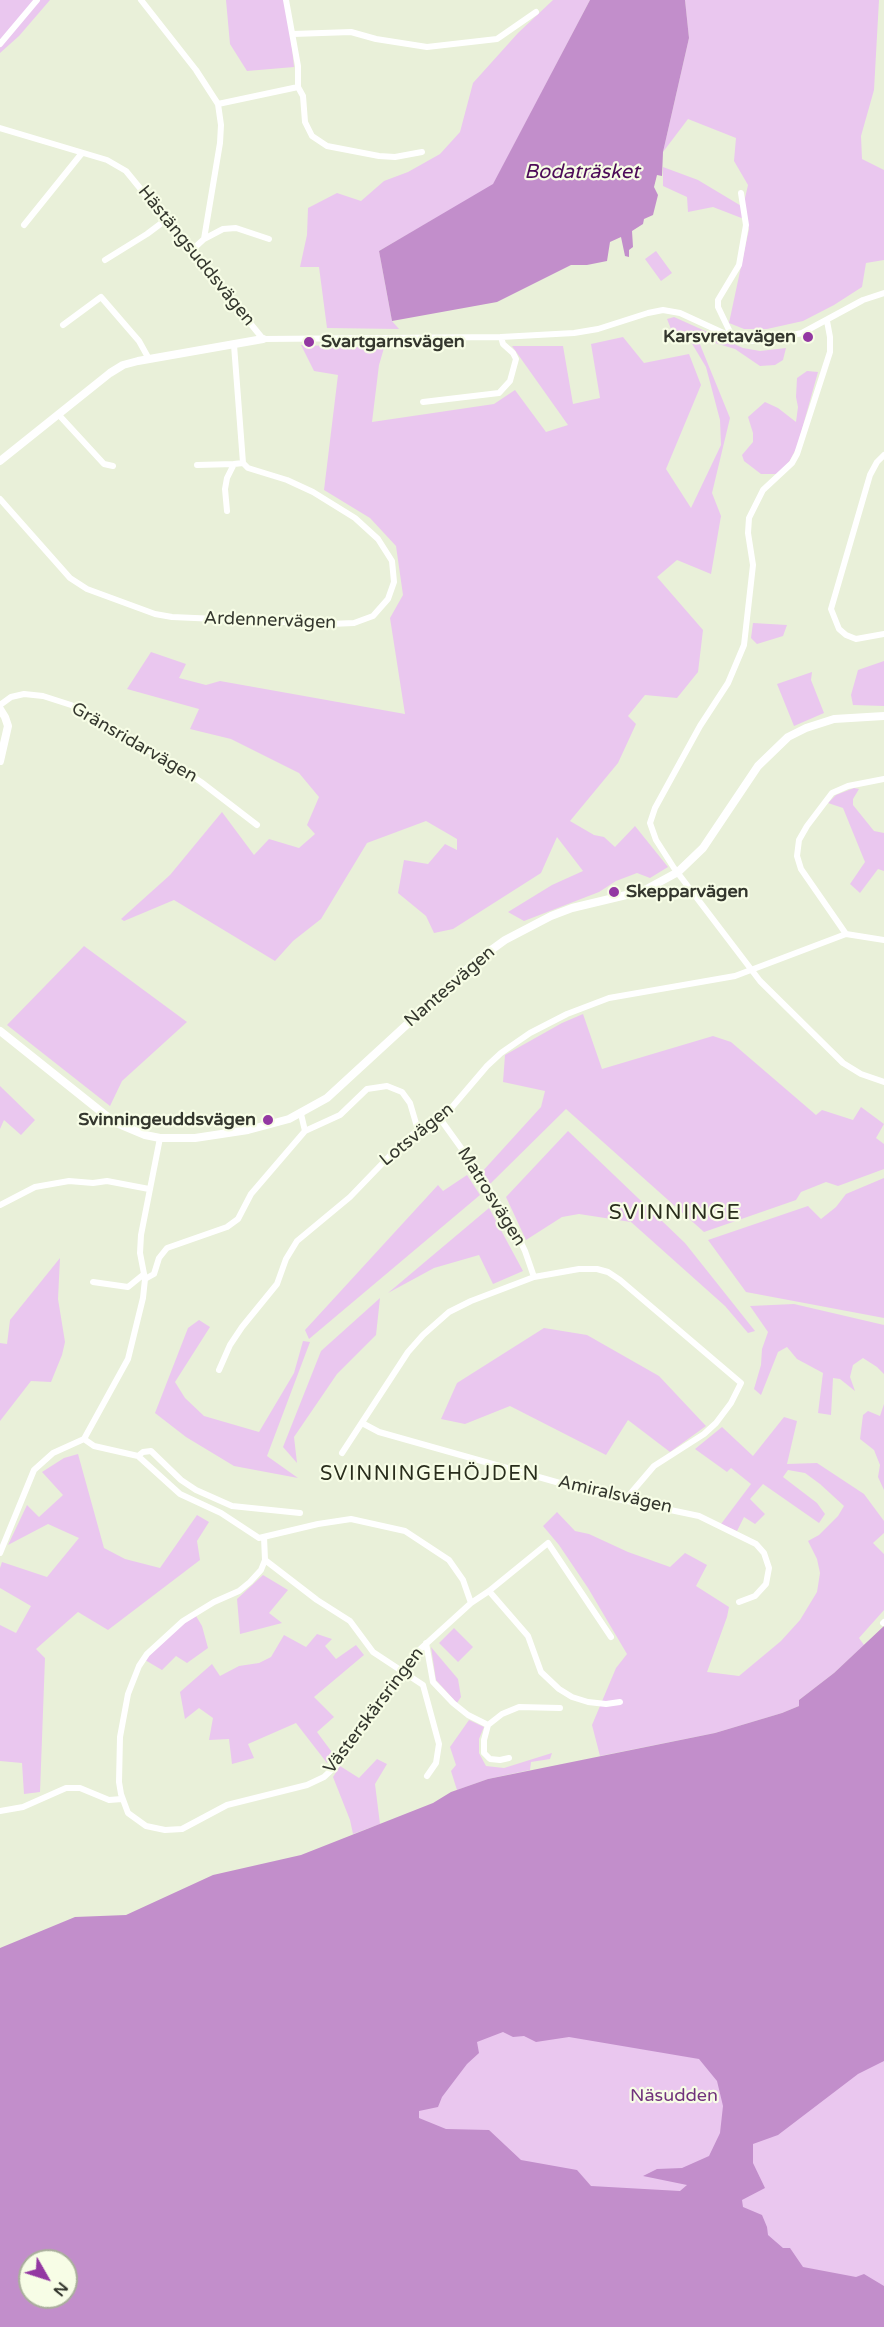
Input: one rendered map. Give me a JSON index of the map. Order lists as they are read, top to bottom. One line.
{"streets":{"street":["Hästängsuddsvägen","Ardennervägen","Gränsridarvägen","Nantesvägen","Lotsvägen","Matrosvägen","Amiralsvägen","Västerskärsringen"]},"crossings":[["Lotsvägen","Matrosvägen"]],"districts":["SVINNINGE","SVINNINGEHÖJDEN"],"water":["Bodaträsket"],"parks":["Näsudden"],"places":["Karsvretavägen","Svartgarnsvägen","Skepparvägen","Svinningeuddsvägen"],"north":"bottom right"}
